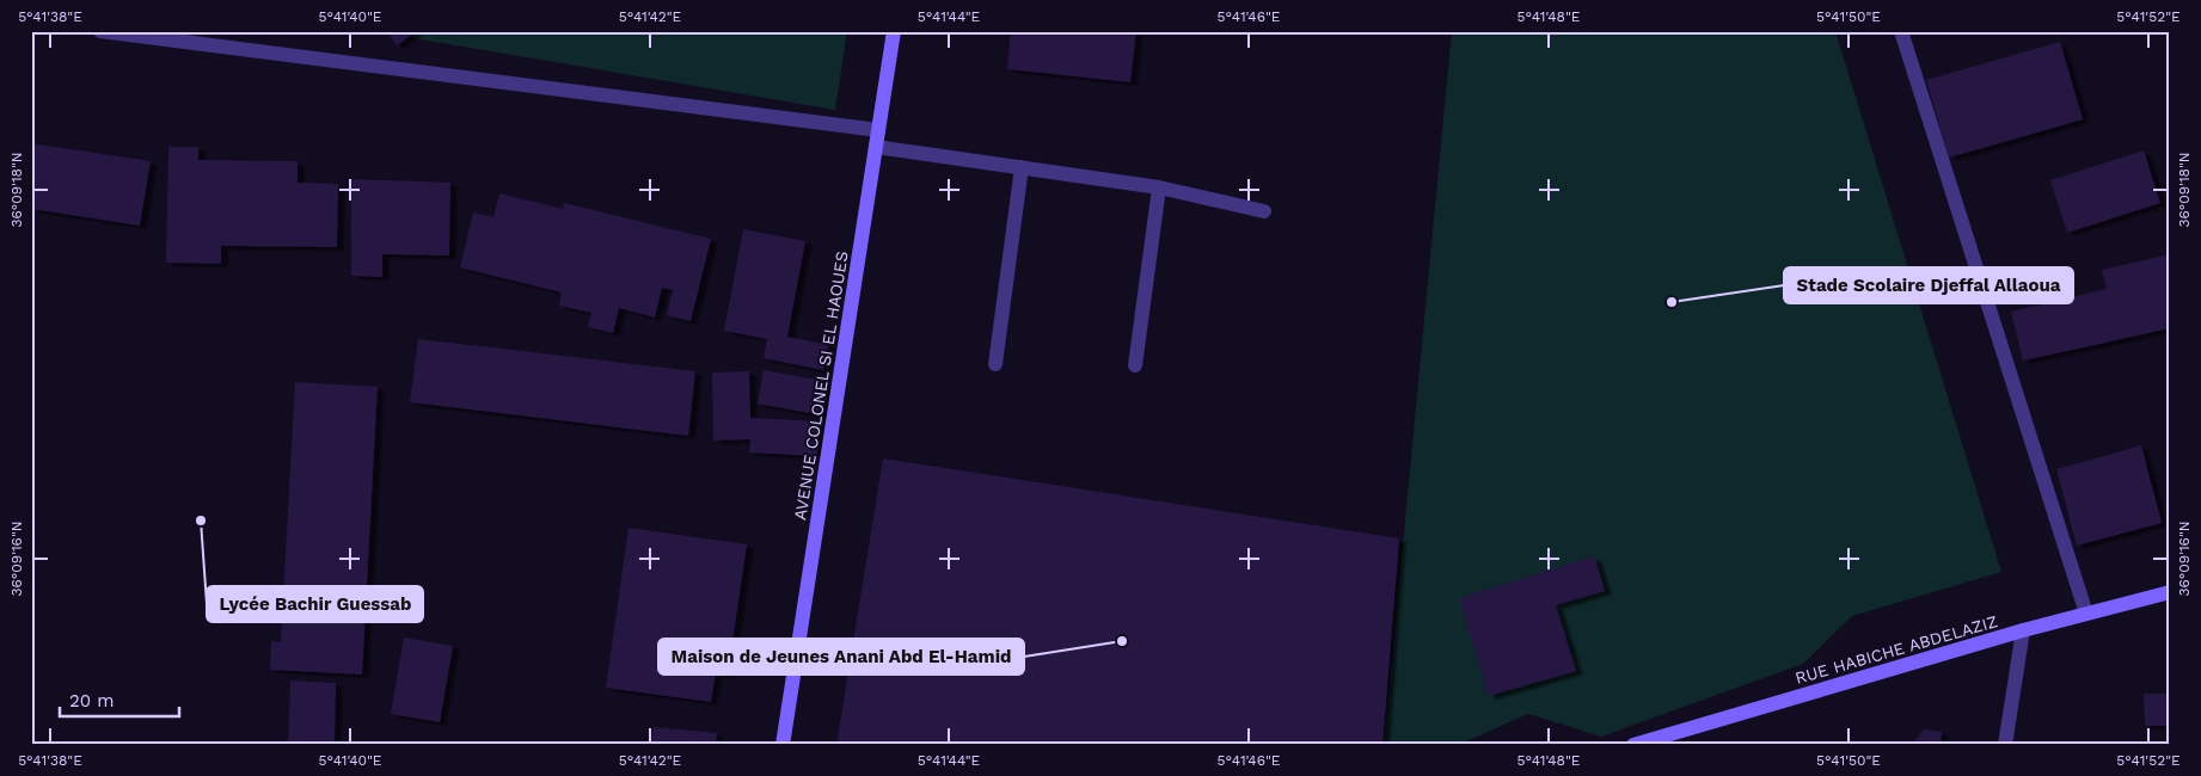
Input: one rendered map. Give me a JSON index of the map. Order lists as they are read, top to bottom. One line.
{"streets":{"main road":["AVENUE COLONEL SI EL HAOUES","RUE HABICHE ABDELAZIZ"]},"places":["Stade Scolaire Djeffal Allaoua","Lycée Bachir Guessab","Maison de Jeunes Anani Abd El-Hamid"],"scale_bar":"20 m","coordinates":["5°41'38\"E","5°41'40\"E","5°41'42\"E","5°41'44\"E","5°41'46\"E","5°41'48\"E","5°41'50\"E","5°41'52\"E","36°09'18\"N","36°09'16\"N"]}
